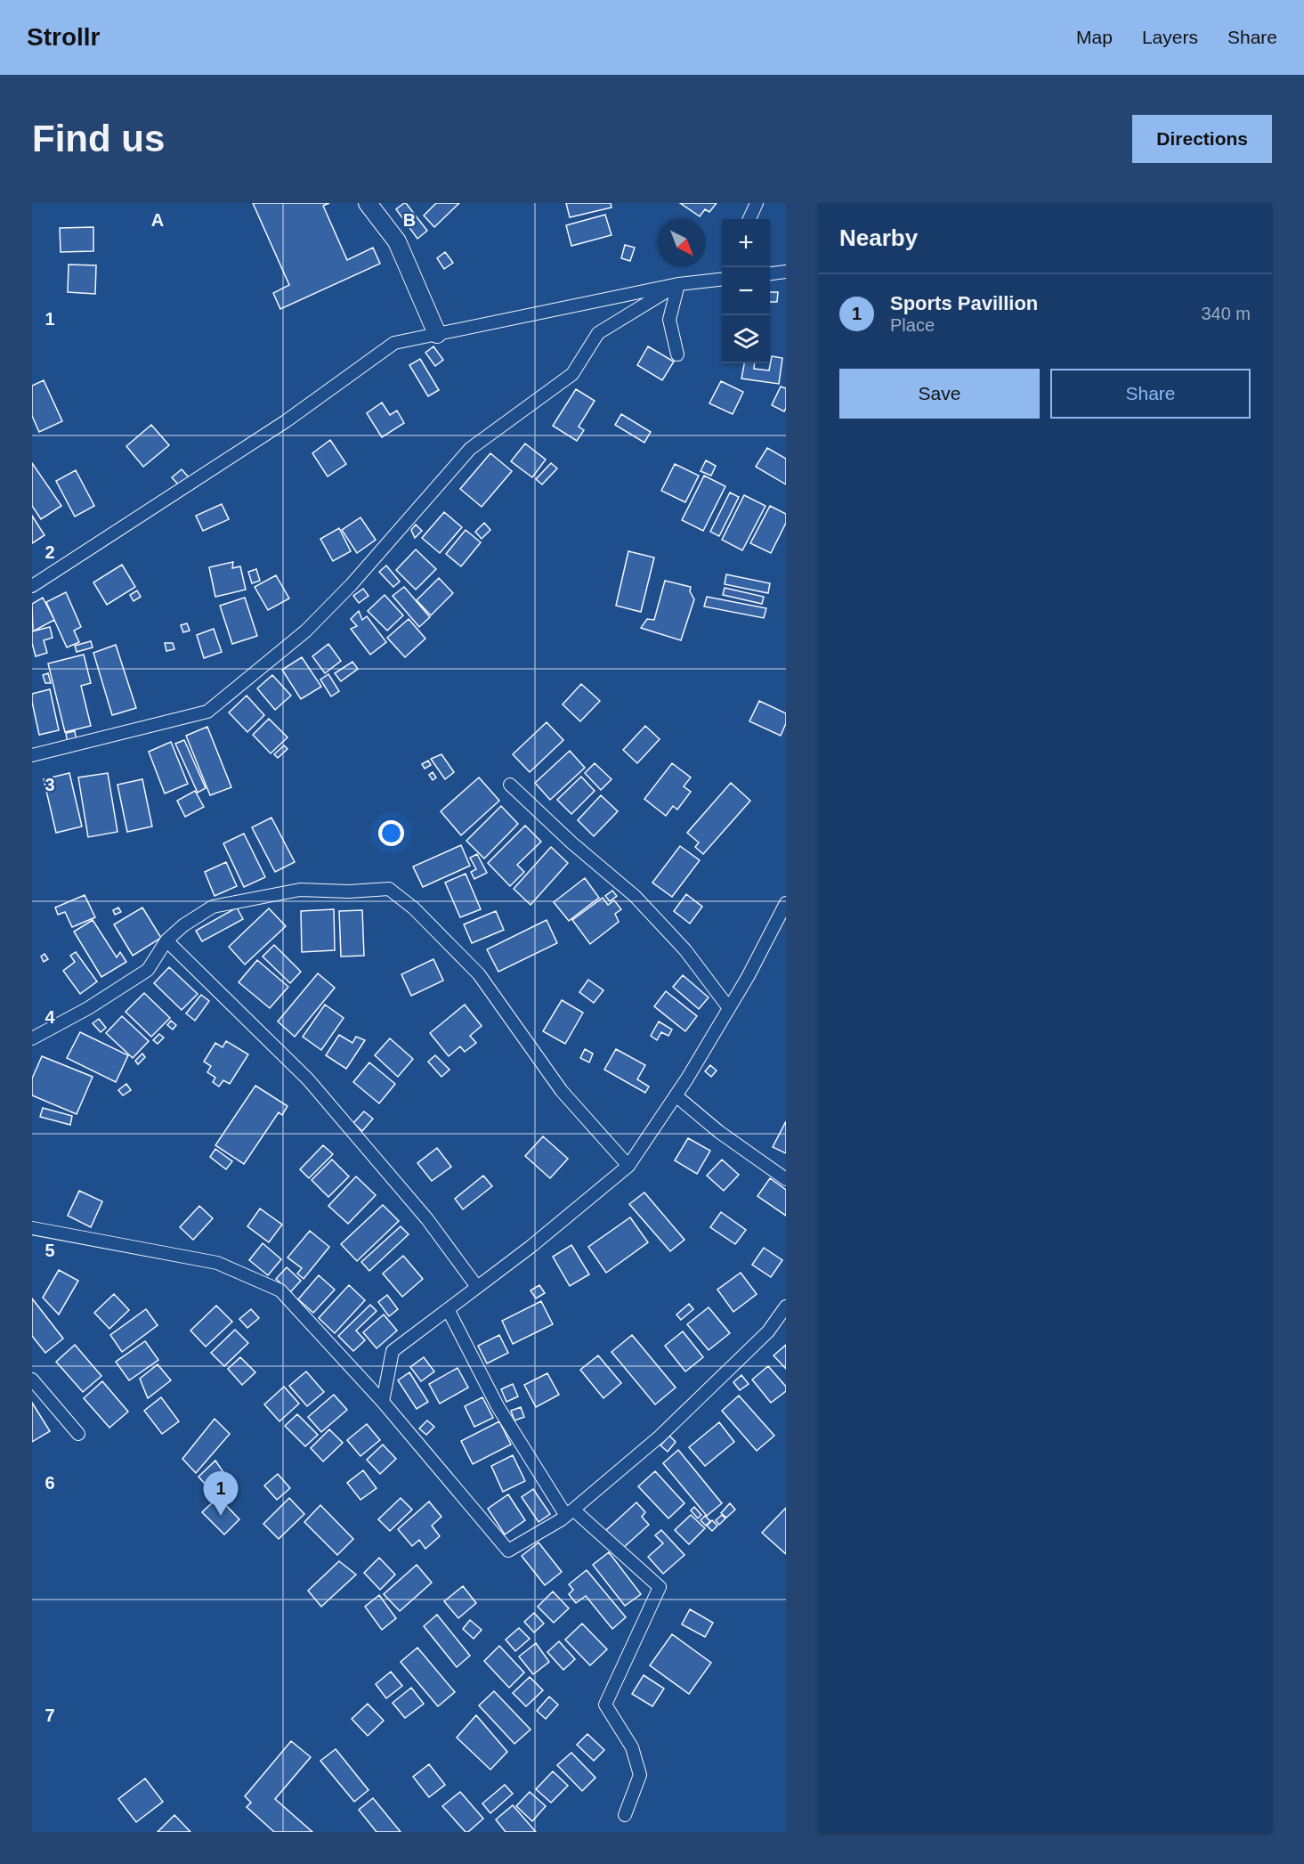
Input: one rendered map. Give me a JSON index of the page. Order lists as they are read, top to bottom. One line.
{"north":"bottom right","page":{"header":"Strollr","nav":["Map","Layers","Share"],"buttons":["Directions",["Save","Share"]],"title":"Find us","heading":"Nearby","map_buttons":["+","−"],"list":[{"mark":"1","name":"Sports Pavillion","note":"Place","value":"340 m"}],"pins":"1"},"grid":{"columns":["A","B"],"rows":["1","2","3","4","5","6","7"]}}
